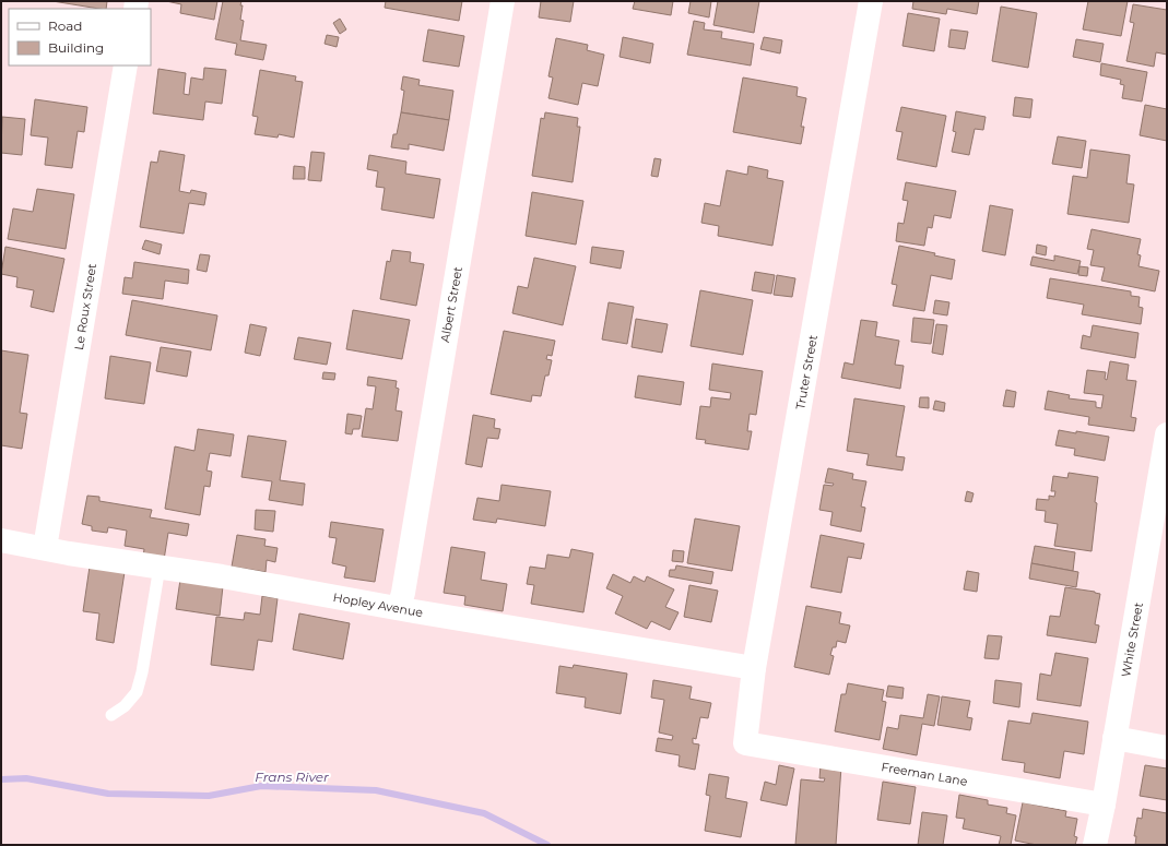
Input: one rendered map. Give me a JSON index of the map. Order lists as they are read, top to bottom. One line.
{"streets":{"street":["Albert Street","Le Roux Street","Truter Street","Hopley Avenue","White Street","Freeman Lane"]},"crossings":[["Albert Street","Hopley Avenue"],["Le Roux Street","Hopley Avenue"],["Truter Street","Hopley Avenue"],["Truter Street","Freeman Lane"],["White Street","Freeman Lane"]],"water":["Frans River"],"legend":["Road","Building"]}
